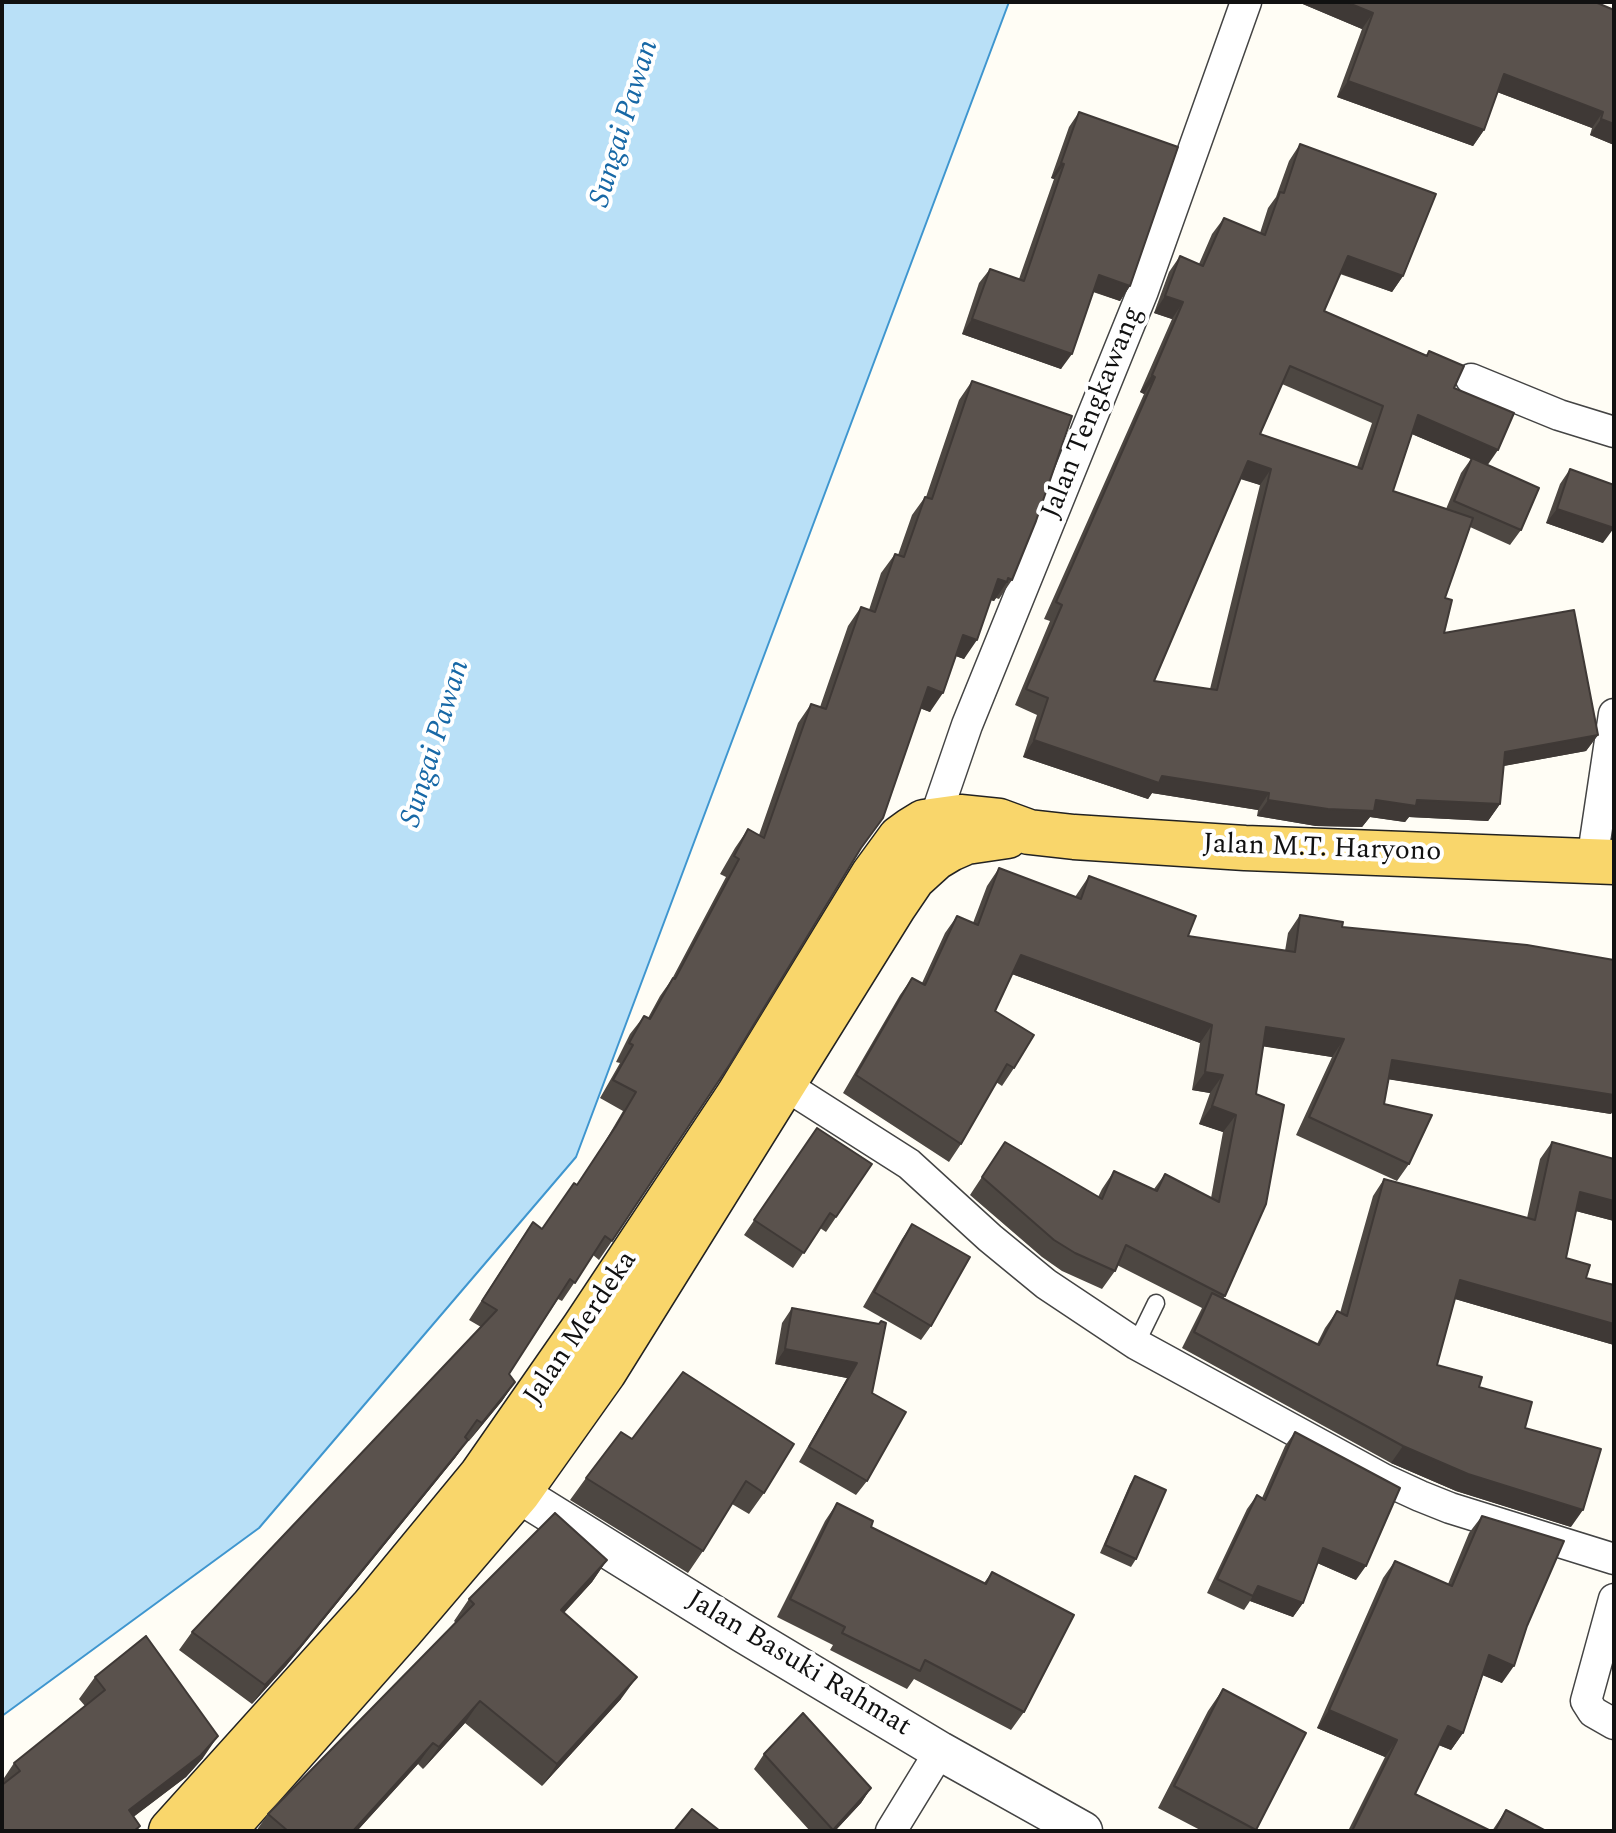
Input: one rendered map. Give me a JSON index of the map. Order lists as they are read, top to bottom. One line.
{"streets":{"main road":["Jalan M.T. Haryono","Jalan Merdeka"],"street":["Jalan Tengkawang","Jalan Basuki Rahmat"]},"crossings":[["Jalan Tengkawang","Jalan M.T. Haryono"],["Jalan Tengkawang","Jalan Merdeka"],["Jalan M.T. Haryono","Jalan Merdeka"],["Jalan Merdeka","Jalan Basuki Rahmat"]],"water":["Sungai Pawan"]}
